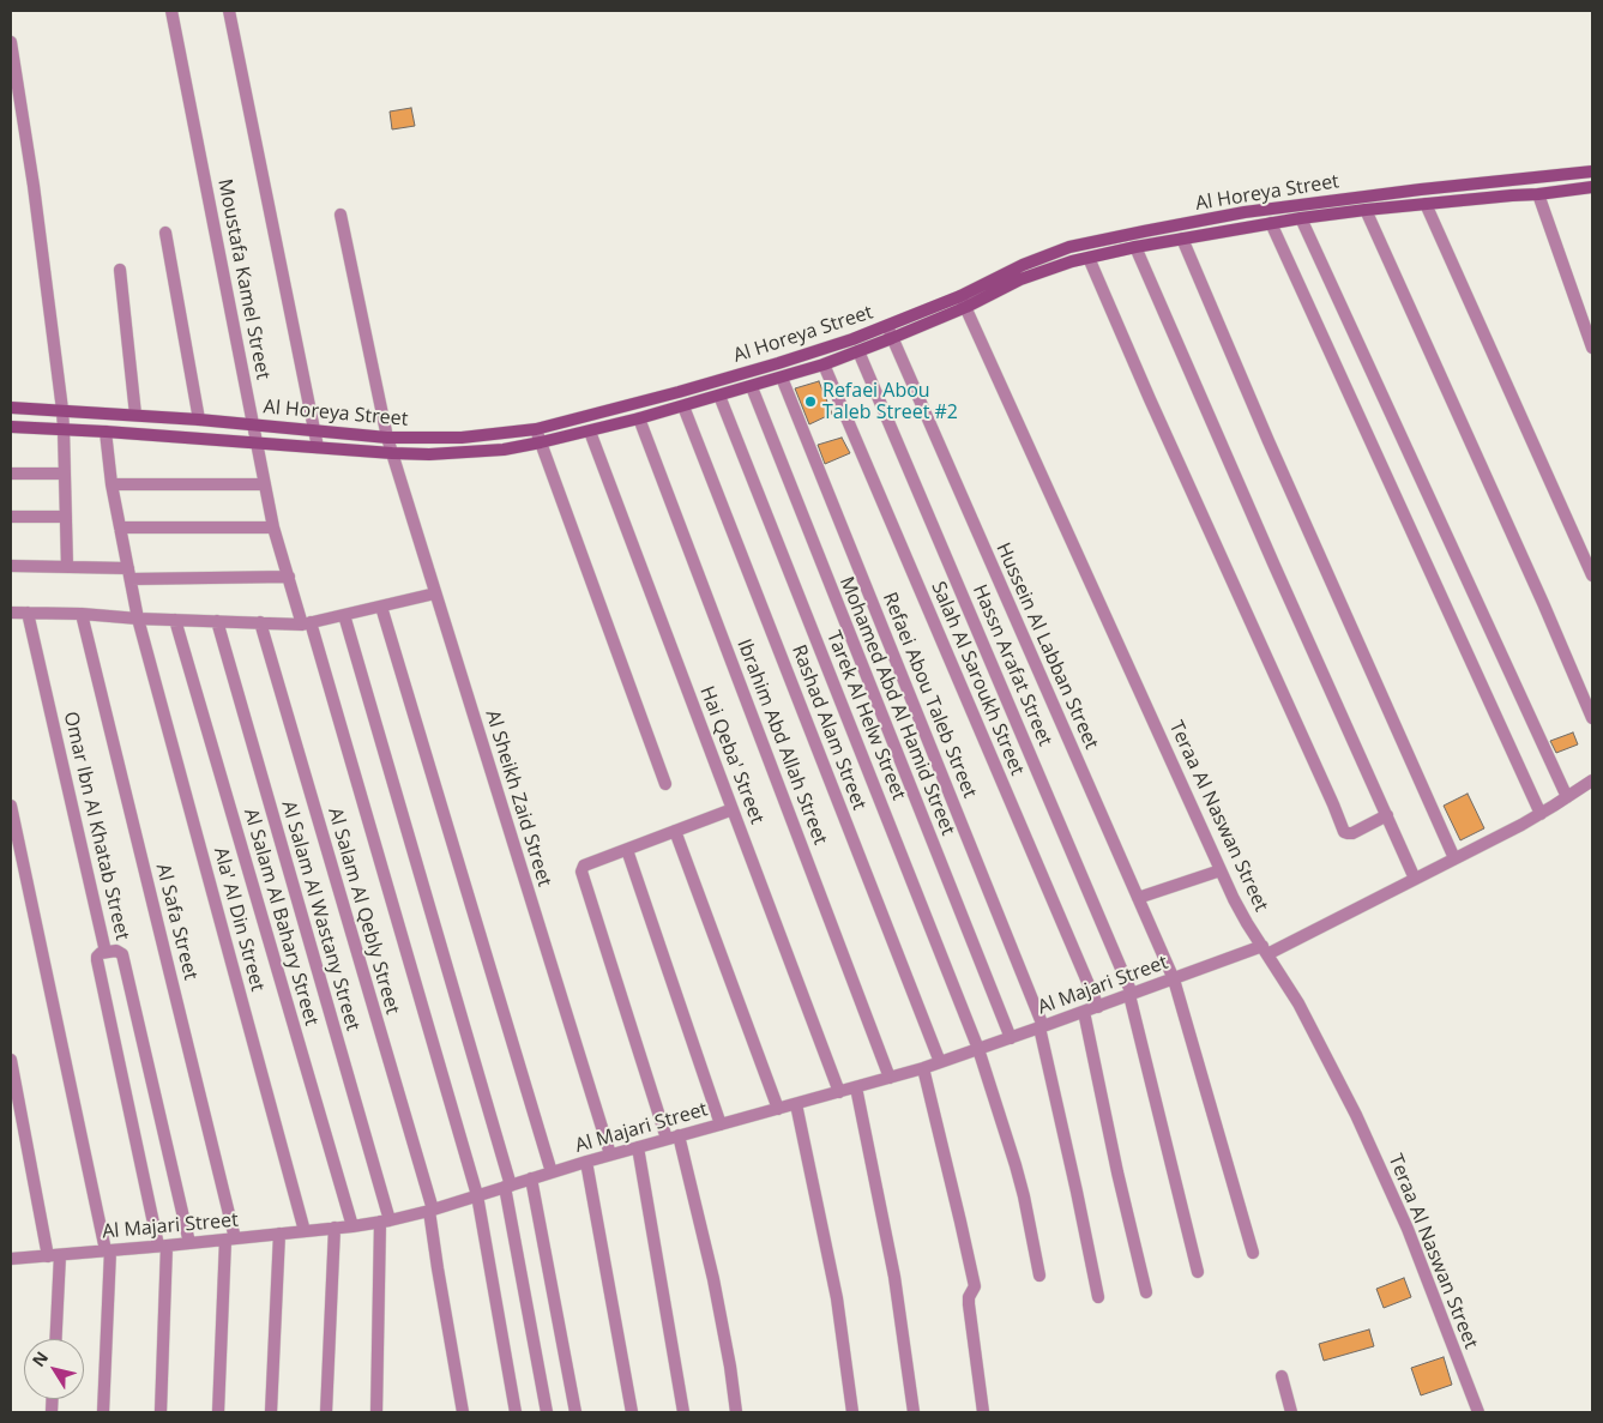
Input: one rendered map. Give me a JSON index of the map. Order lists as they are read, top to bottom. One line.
{"streets":{"main road":["Al Horeya Street"],"street":["Moustafa Kamel Street","Hussein Al Labban Street","Hassn Arafat Street","Salah Al Saroukh Street","Refaei Abou Taleb Street","Mohamed Abd Al Hamid Street","Tarek Al Helw Street","Rashad Alam Street","Ibrahim Abd Allah Street","Hai Qeba' Street","Al Sheikh Zaid Street","Teraa Al Naswan Street","Omar Ibn Al Khatab Street","Al Salam Al Qebly Street","Al Salam Al Wastany Street","Al Salam Al Bahary Street","Ala' Al Din Street","Al Safa Street","Al Majari Street"]},"crossings":[["Al Horeya Street","Moustafa Kamel Street"],["Al Horeya Street","Hussein Al Labban Street"],["Al Horeya Street","Hassn Arafat Street"],["Al Horeya Street","Salah Al Saroukh Street"],["Al Horeya Street","Refaei Abou Taleb Street"],["Al Horeya Street","Mohamed Abd Al Hamid Street"],["Al Horeya Street","Tarek Al Helw Street"],["Al Horeya Street","Rashad Alam Street"],["Al Horeya Street","Ibrahim Abd Allah Street"],["Al Horeya Street","Hai Qeba' Street"],["Al Horeya Street","Al Sheikh Zaid Street"],["Al Horeya Street","Teraa Al Naswan Street"],["Al Horeya Street","Ala' Al Din Street"],["Moustafa Kamel Street","Al Majari Street"],["Hussein Al Labban Street","Al Majari Street"],["Hassn Arafat Street","Al Majari Street"],["Salah Al Saroukh Street","Al Majari Street"],["Refaei Abou Taleb Street","Al Majari Street"],["Mohamed Abd Al Hamid Street","Al Majari Street"],["Tarek Al Helw Street","Al Majari Street"],["Rashad Alam Street","Al Majari Street"],["Ibrahim Abd Allah Street","Al Majari Street"],["Hai Qeba' Street","Al Majari Street"],["Al Sheikh Zaid Street","Al Majari Street"],["Teraa Al Naswan Street","Al Majari Street"],["Omar Ibn Al Khatab Street","Al Majari Street"],["Al Salam Al Qebly Street","Al Majari Street"],["Al Salam Al Wastany Street","Al Majari Street"],["Al Salam Al Bahary Street","Al Majari Street"],["Ala' Al Din Street","Al Majari Street"],["Al Safa Street","Al Majari Street"]],"places":["Refaei Abou Taleb Street #2"],"north":"top left"}
